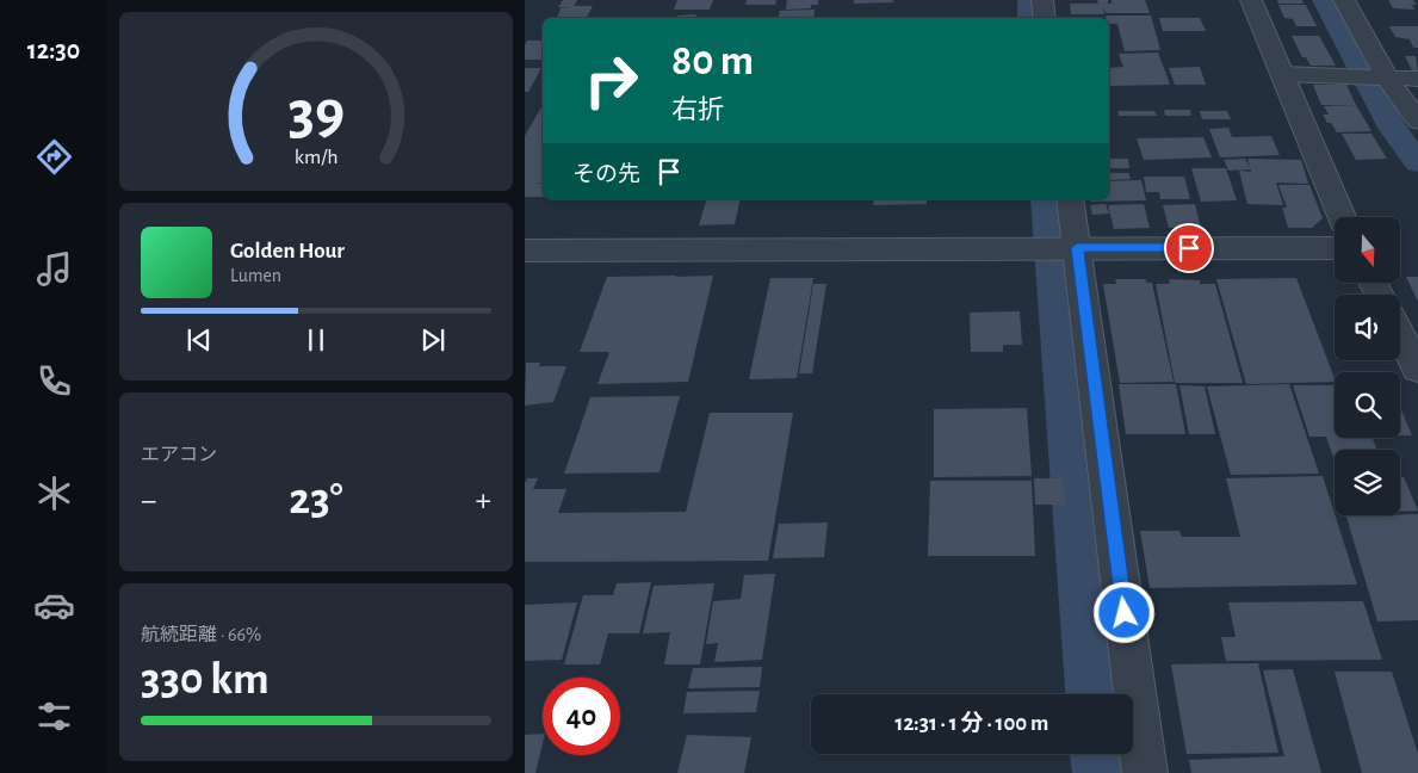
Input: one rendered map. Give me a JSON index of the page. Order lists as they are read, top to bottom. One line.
{"north":"bottom","page":{"tabs":"12:30","turn":["80 m","右折"],"then":"その先","song":["Golden Hour","Lumen"],"tile":["エアコン",["航続距離 · 66%","330 km"]],"heat":["−","23°","+"],"limit":"40","trip":"12:31 · 1 分 · 100 m","gauge":["39","km/h"]}}
